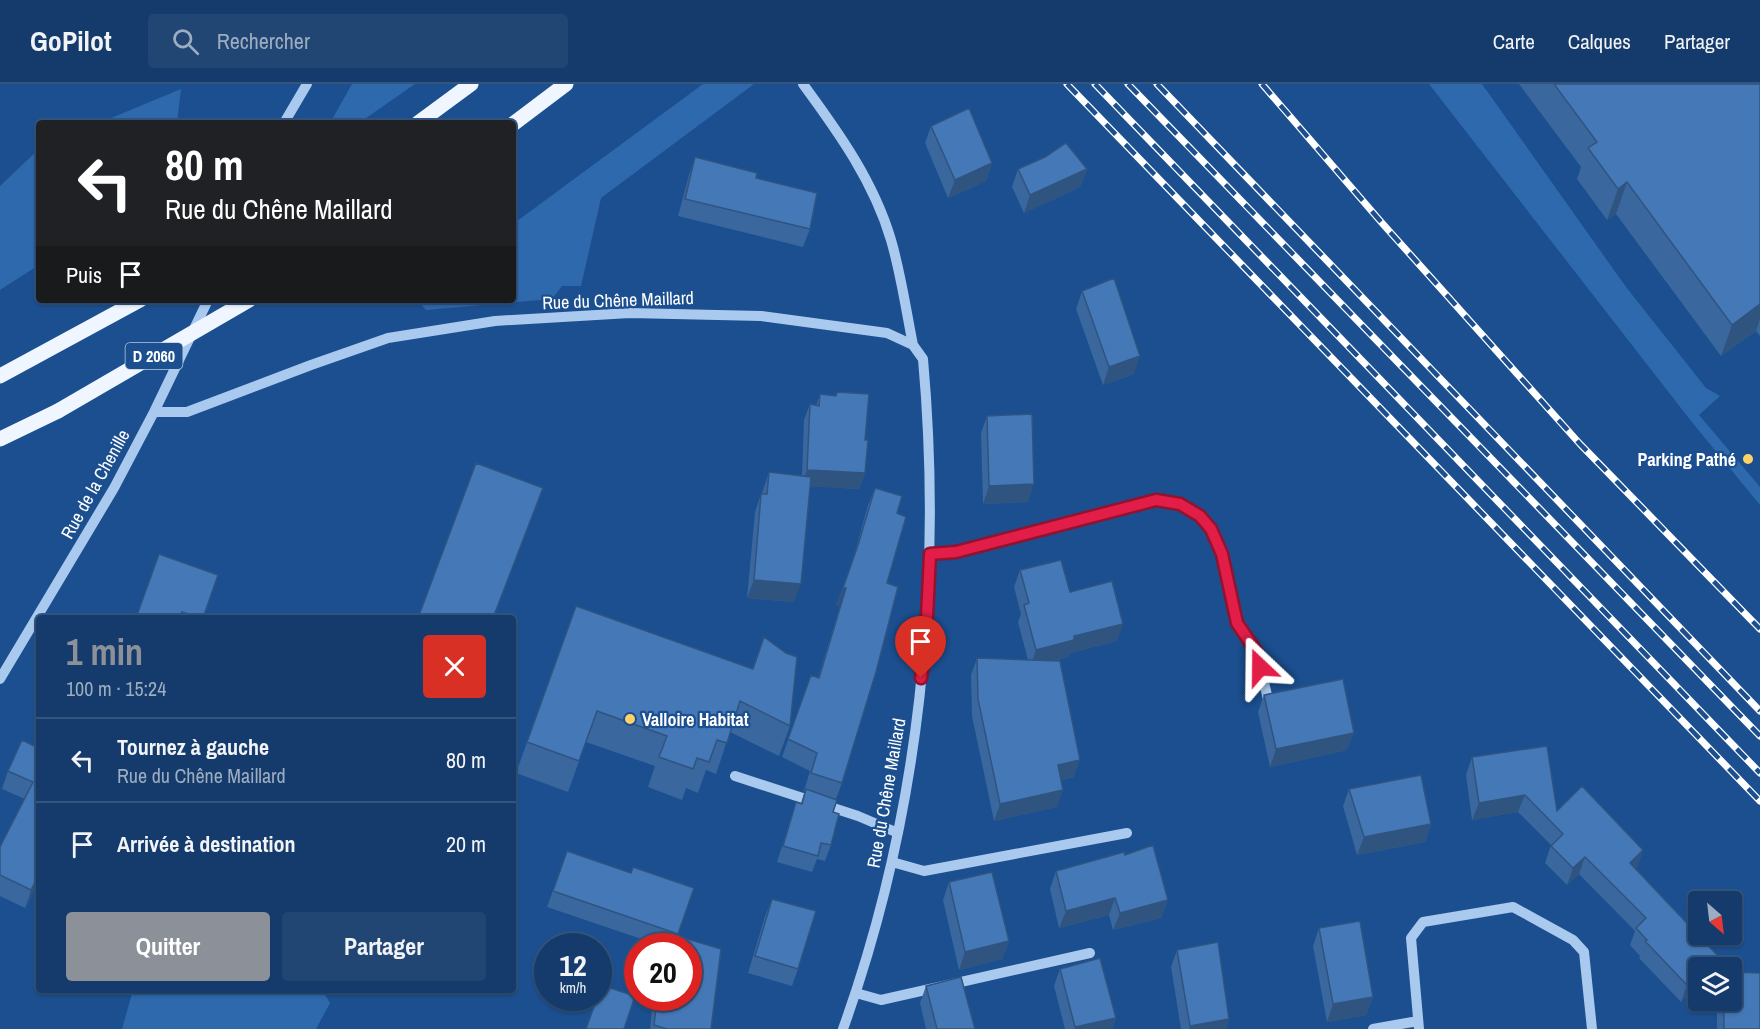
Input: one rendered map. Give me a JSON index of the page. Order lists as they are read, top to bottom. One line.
{"streets":{"main road":["D 2060"],"street":["Rue du Chêne Maillard","Rue de la Chenille"]},"crossings":[["Rue du Chêne Maillard","Rue de la Chenille"]],"places":["Parking Pathé","Valloire Habitat"],"north":"bottom right","page":{"header":"GoPilot","search":"Rechercher","nav":["Carte","Calques","Partager"],"turn":["80 m","Rue du Chêne Maillard"],"then":"Puis","heading":["1 min","100 m · 15:24"],"list":[{"name":"Tournez à gauche","note":"Rue du Chêne Maillard","value":"80 m"},{"name":"Arrivée à destination","value":"20 m"}],"buttons":["Quitter","Partager"],"speed":"12 km/h","limit":"20"}}
